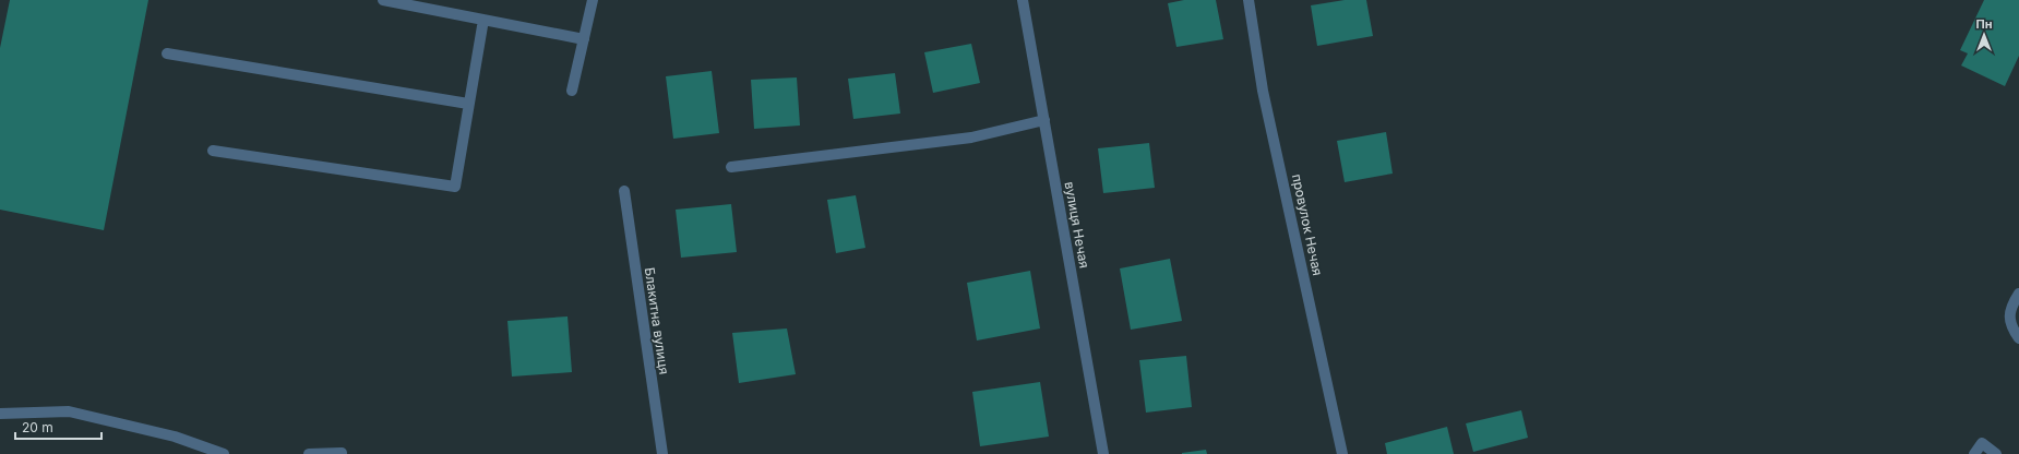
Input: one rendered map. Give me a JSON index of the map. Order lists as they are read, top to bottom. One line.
{"streets":{"street":["вулиця Нечая","провулок Нечая","Блакитна вулиця"]},"scale_bar":"20 m","north":"top"}
